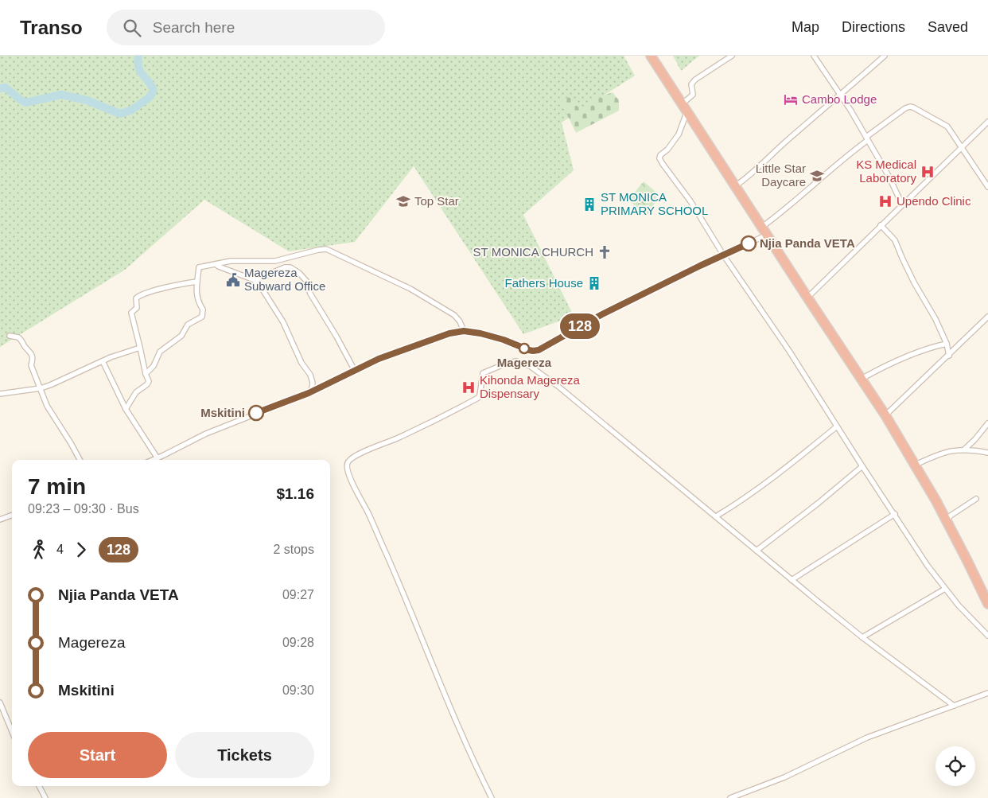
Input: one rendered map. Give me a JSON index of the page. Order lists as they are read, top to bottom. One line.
{"places":{"hotel":["Cambo Lodge"],"hospital":["KS Medical Laboratory","Upendo Clinic","Kihonda Magereza Dispensary"],"school or university":["Little Star Daycare","Top Star"],"building":["ST MONICA PRIMARY SCHOOL","Fathers House"],"other":["Njia Panda VETA","Magereza","Mskitini"],"church":["ST MONICA CHURCH"],"public building":["Magereza Subward Office"]},"lines":["bus line 128"],"page":{"header":"Transo","search":"Search here","nav":["Map","Directions","Saved"],"on_map":"128","heading":["7 min","09:23 – 09:30 · Bus","$1.16"],"legs":["4","128","2 stops"],"list":[{"name":"Njia Panda VETA","value":"09:27"},{"name":"Magereza","value":"09:28"},{"name":"Mskitini","value":"09:30"}],"buttons":["Start","Tickets"]}}
